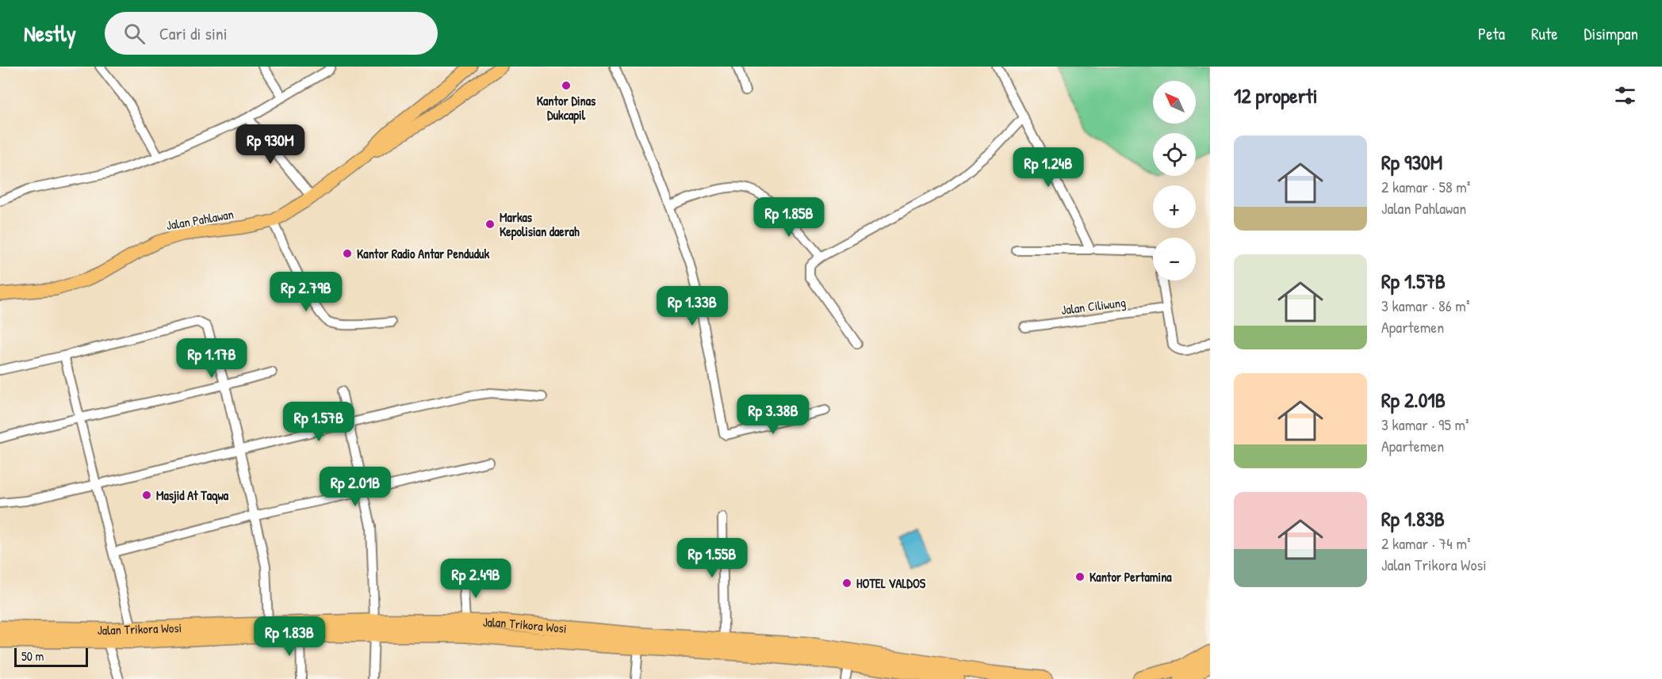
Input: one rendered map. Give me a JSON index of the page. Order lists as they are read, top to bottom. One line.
{"streets":{"highway":["Jalan Trikora Wosi"],"main road":["Jalan Pahlawan"],"street":["Jalan Ciliwung"]},"places":["Kantor Dinas Dukcapil","Markas Kepolisian daerah","Kantor Radio Antar Penduduk","Masjid At Taqwa","Kantor Pertamina","HOTEL VALDOS"],"scale_bar":"50 m","north":"top left","page":{"header":"Nestly","search":"Cari di sini","nav":["Peta","Rute","Disimpan"],"heading":"12 properti","map_buttons":["+","−"],"list":[{"name":"Rp 930M","note":"2 kamar · 58 m² · Jalan Pahlawan"},{"name":"Rp 1.57B","note":"3 kamar · 86 m² · Apartemen"},{"name":"Rp 2.01B","note":"3 kamar · 95 m² · Apartemen"},{"name":"Rp 1.83B","note":"2 kamar · 74 m² · Jalan Trikora Wosi"}],"price":["Rp 930M","Rp 1.24B","Rp 1.85B","Rp 2.79B","Rp 1.33B","Rp 1.17B","Rp 3.38B","Rp 1.57B","Rp 2.01B","Rp 1.55B","Rp 2.49B","Rp 1.83B"],"scale":"50 m"}}
